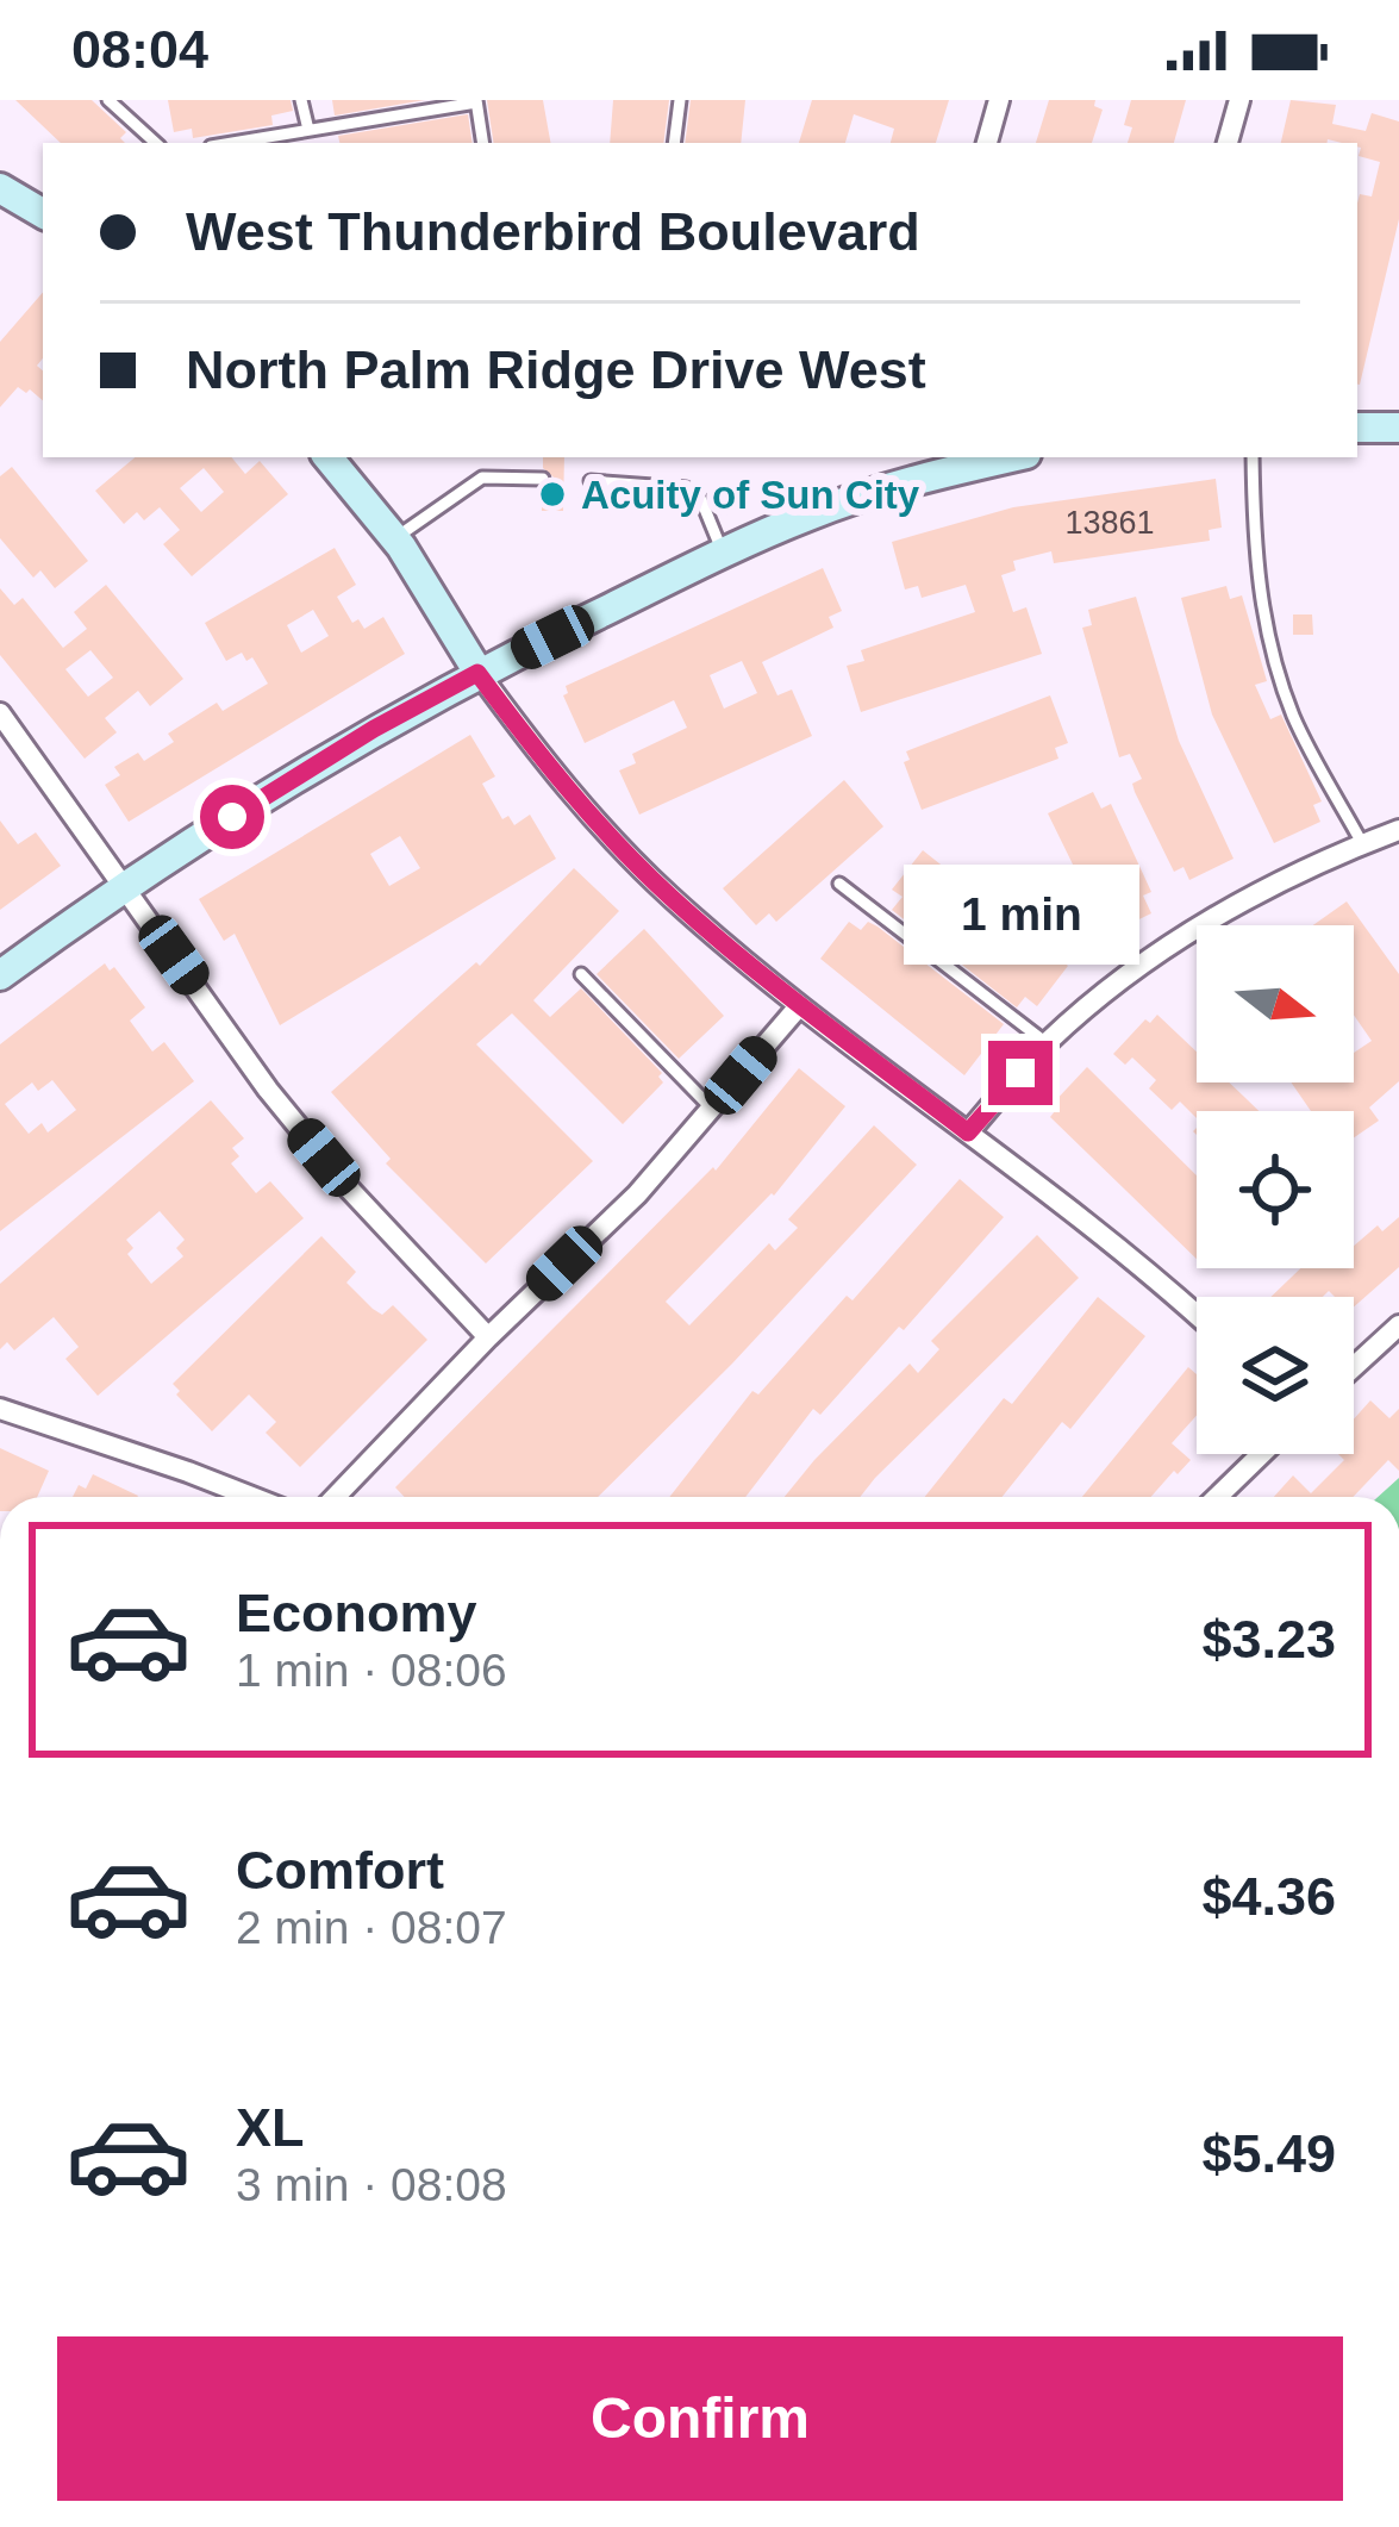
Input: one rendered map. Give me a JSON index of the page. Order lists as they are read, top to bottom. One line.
{"places":["Acuity of Sun City"],"house_numbers":["13861"],"north":"right","page":{"status":"08:04","banner":["West Thunderbird Boulevard","North Palm Ridge Drive West"],"bubble":"1 min","list":[{"name":"Economy","note":"1 min · 08:06","value":"$3.23"},{"name":"Comfort","note":"2 min · 08:07","value":"$4.36"},{"name":"XL","note":"3 min · 08:08","value":"$5.49"}],"buttons":"Confirm"}}
